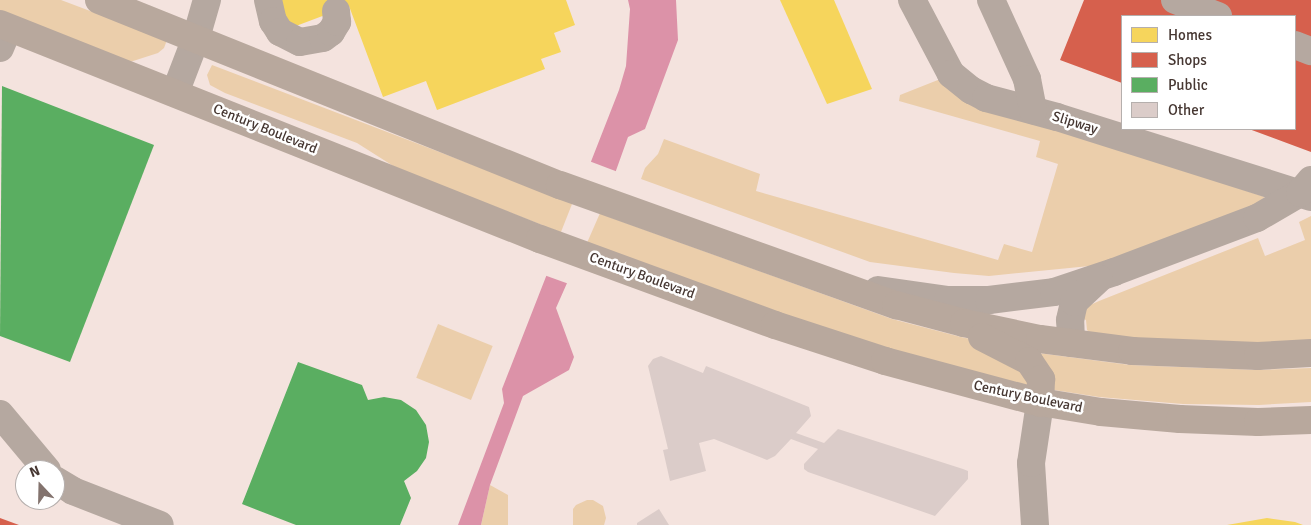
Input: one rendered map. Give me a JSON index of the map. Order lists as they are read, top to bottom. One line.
{"streets":{"main road":["Century Boulevard"],"street":["Slipway"]},"legend":["Homes","Shops","Public","Other"],"north":"top"}
